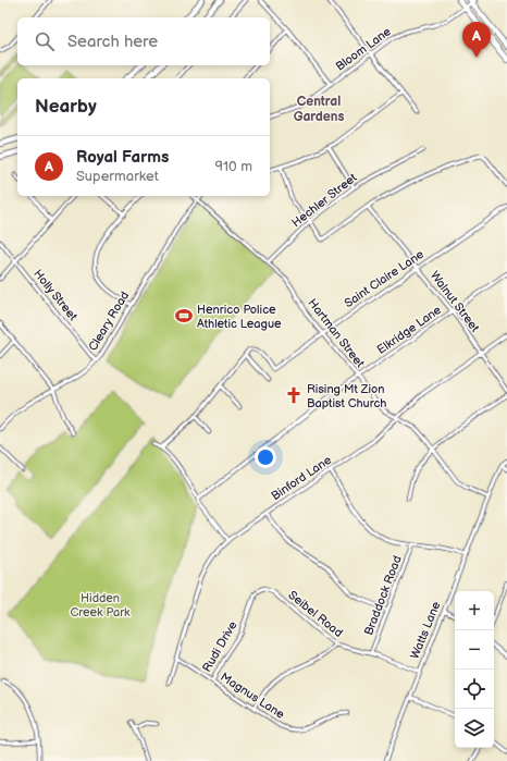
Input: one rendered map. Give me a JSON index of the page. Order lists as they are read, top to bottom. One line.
{"streets":{"street":["Bloom Lane","Hechler Street","Saint Claire Lane","Holly Street","Walnut Street","Cleary Road","Elkridge Lane","Hartman Street","Binford Lane","Braddock Road","Seibel Road","Watts Lane","Rudi Drive","Magnus Lane"]},"crossings":[["Hechler Street","Hartman Street"],["Saint Claire Lane","Walnut Street"],["Saint Claire Lane","Hartman Street"],["Holly Street","Cleary Road"],["Walnut Street","Elkridge Lane"],["Walnut Street","Binford Lane"],["Cleary Road","Hartman Street"],["Elkridge Lane","Hartman Street"],["Hartman Street","Binford Lane"],["Hartman Street","Watts Lane"],["Binford Lane","Magnus Lane"],["Braddock Road","Seibel Road"],["Seibel Road","Watts Lane"],["Seibel Road","Rudi Drive"],["Rudi Drive","Magnus Lane"]],"districts":["Central Gardens"],"parks":["Hidden Creek Park"],"places":{"sports":["Henrico Police Athletic League"],"church":["Rising Mt Zion Baptist Church"]},"page":{"search":"Search here","pins":"A","heading":"Nearby","list":[{"mark":"A","name":"Royal Farms","note":"Supermarket","value":"910 m"}],"map_buttons":["+","−"]}}
